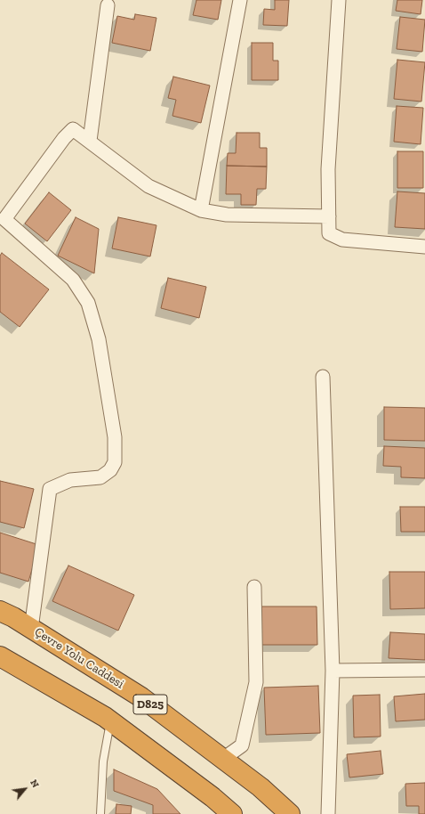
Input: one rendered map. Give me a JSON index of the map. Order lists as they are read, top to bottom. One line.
{"streets":{"highway":["Çevre Yolu Caddesi","D825"]},"north":"top right"}
